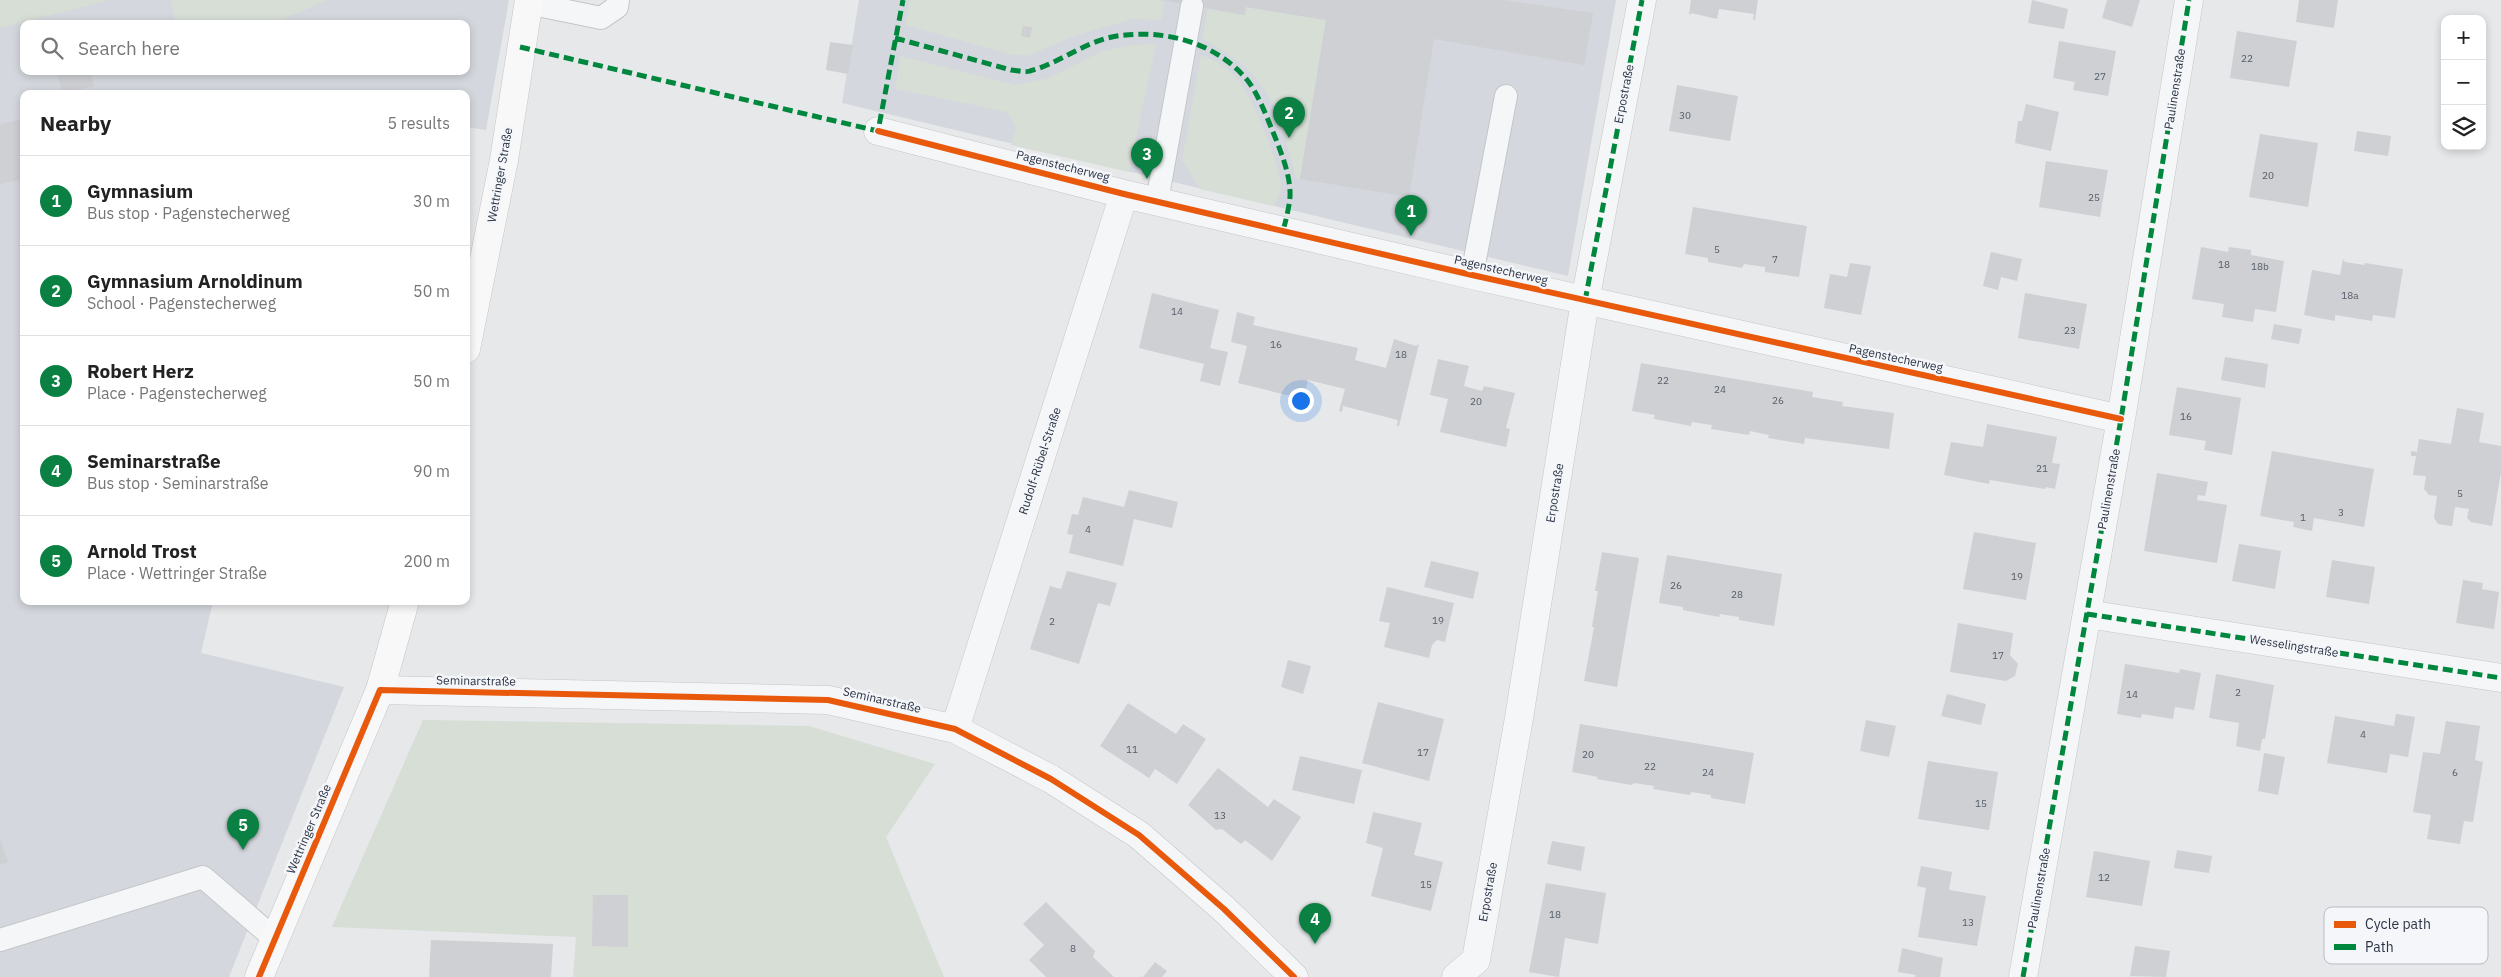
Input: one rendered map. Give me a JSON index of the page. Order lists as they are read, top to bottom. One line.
{"streets":{"main road":["Wettringer Straße"],"street":["Paulinenstraße","Erpostraße","Pagenstecherweg","Rudolf-Rübel-Straße","Wesselingstraße","Seminarstraße"]},"crossings":[["Paulinenstraße","Pagenstecherweg"],["Paulinenstraße","Wesselingstraße"],["Erpostraße","Pagenstecherweg"],["Pagenstecherweg","Rudolf-Rübel-Straße"],["Wettringer Straße","Seminarstraße"],["Rudolf-Rübel-Straße","Seminarstraße"]],"house_numbers":["22","27","30","20","25","5","7","18","18b","18a","14","23","16","18","22","24","26","20","16","21","5","3","1","4","19","26","28","19","2","17","2","14","4","11","17","20","22","24","6","15","13","12","15","18","13","8"],"legend":["Cycle path","Path"],"page":{"map_buttons":["+","−"],"search":"Search here","heading":["Nearby","5 results"],"pins":["2","3","1","5","4"],"list":[{"mark":"1","name":"Gymnasium","note":"Bus stop · Pagenstecherweg","value":"30 m"},{"mark":"2","name":"Gymnasium Arnoldinum","note":"School · Pagenstecherweg","value":"50 m"},{"mark":"3","name":"Robert Herz","note":"Place · Pagenstecherweg","value":"50 m"},{"mark":"4","name":"Seminarstraße","note":"Bus stop · Seminarstraße","value":"90 m"},{"mark":"5","name":"Arnold Trost","note":"Place · Wettringer Straße","value":"200 m"}]}}
